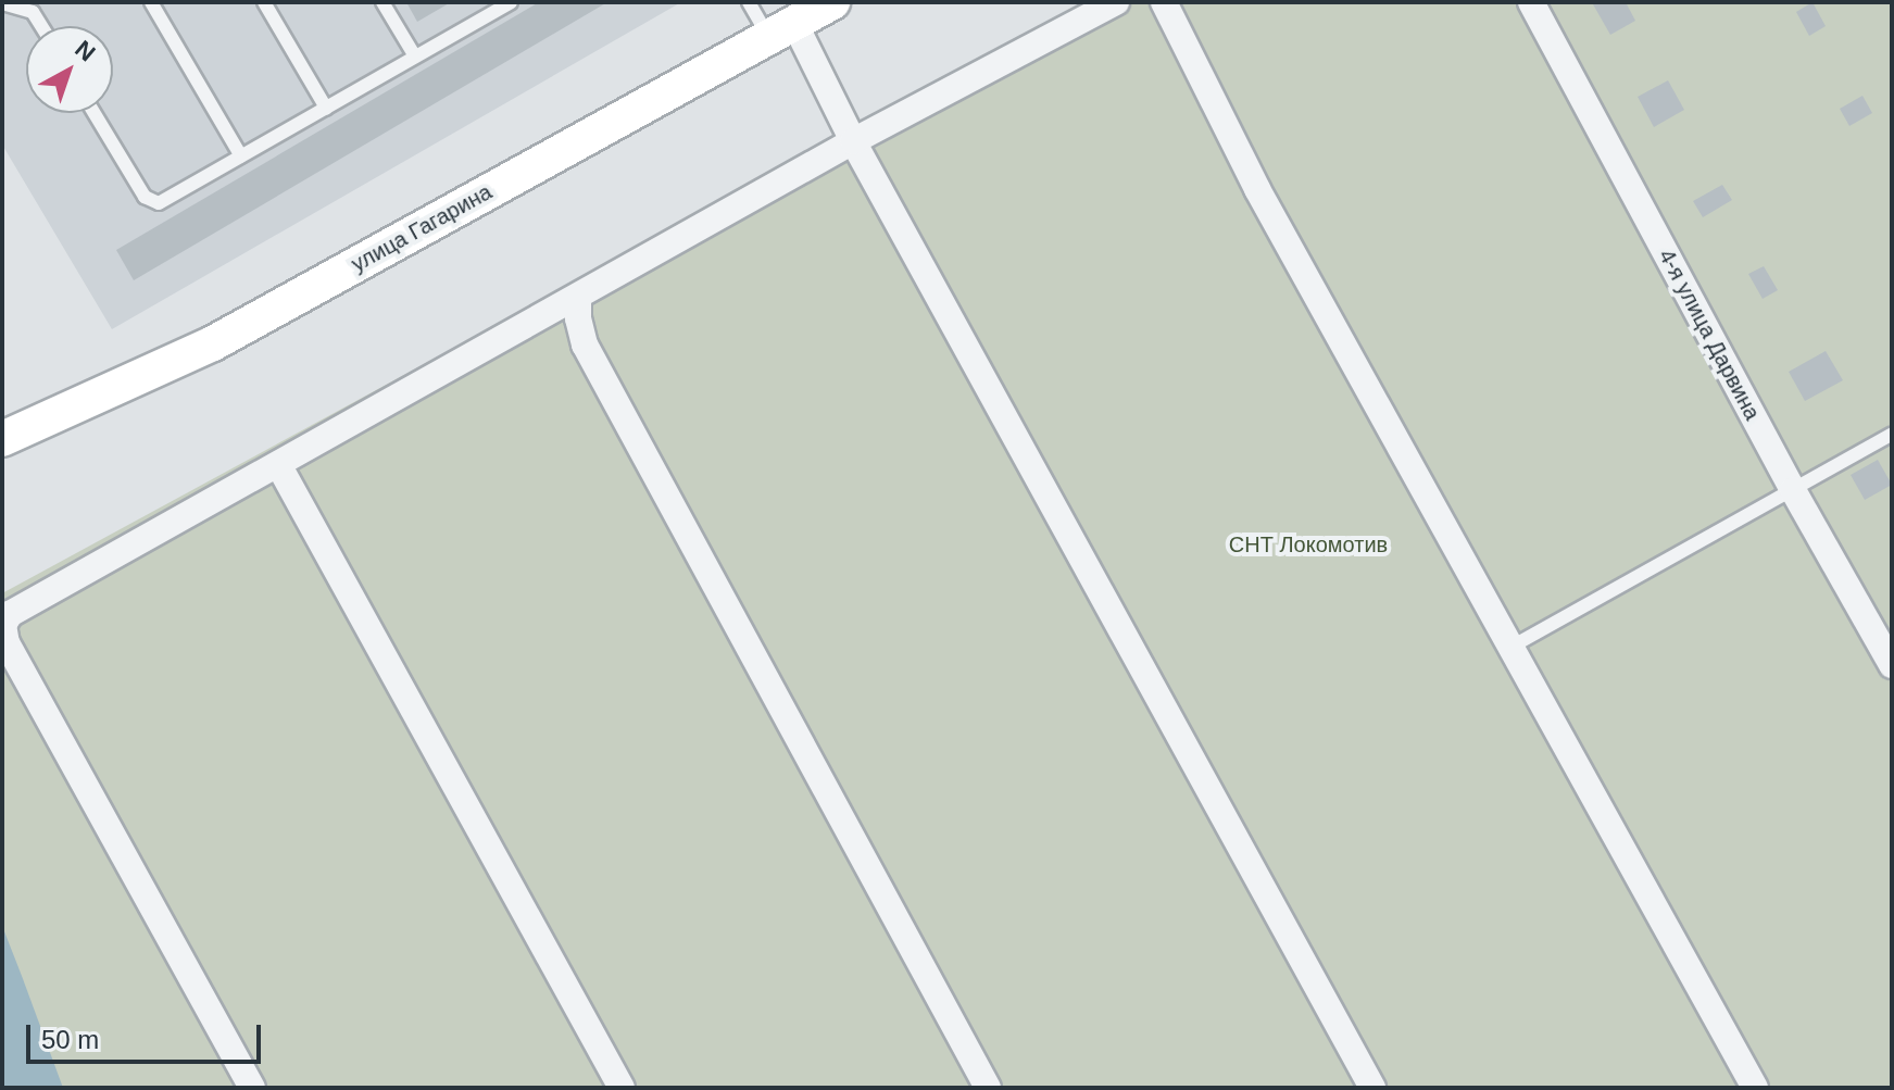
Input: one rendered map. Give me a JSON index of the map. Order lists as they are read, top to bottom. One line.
{"streets":{"main road":["улица Гагарина"],"street":["4-я улица Дарвина"]},"parks":["СНТ Локомотив"],"scale_bar":"50 m","north":"top right"}
